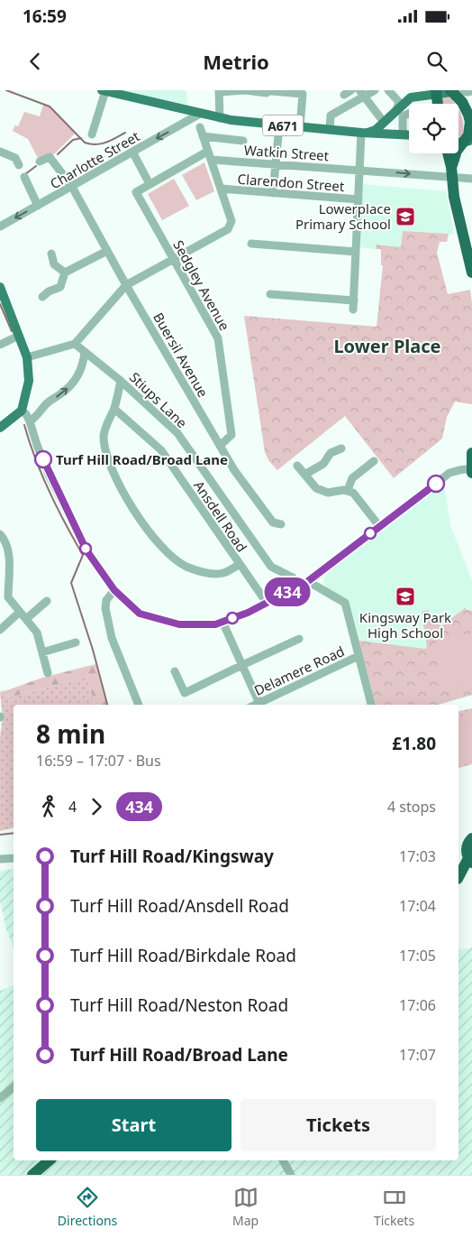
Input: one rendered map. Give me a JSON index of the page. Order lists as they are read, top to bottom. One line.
{"streets":{"main road":["A671"],"street":["Watkin Street","Charlotte Street","Clarendon Street","Sedgley Avenue","Buersil Avenue","Stiups Lane","Ansdell Road","Delamere Road"]},"crossings":[["A671","Charlotte Street"],["Charlotte Street","Buersil Avenue"],["Sedgley Avenue","Buersil Avenue"]],"one_way":["Watkin Street"],"districts":["Lower Place"],"places":{"school or university":["Lowerplace Primary School","Kingsway Park High School"],"other":["Turf Hill Road/Broad Lane"]},"lines":["bus line 434"],"page":{"status":"16:59","header":"Metrio","on_map":"434","heading":["8 min","16:59 – 17:07 · Bus","£1.80"],"legs":["4","434","4 stops"],"list":[{"name":"Turf Hill Road/Kingsway","value":"17:03"},{"name":"Turf Hill Road/Ansdell Road","value":"17:04"},{"name":"Turf Hill Road/Birkdale Road","value":"17:05"},{"name":"Turf Hill Road/Neston Road","value":"17:06"},{"name":"Turf Hill Road/Broad Lane","value":"17:07"}],"buttons":["Start","Tickets"],"tabs":["Directions","Map","Tickets"]}}
